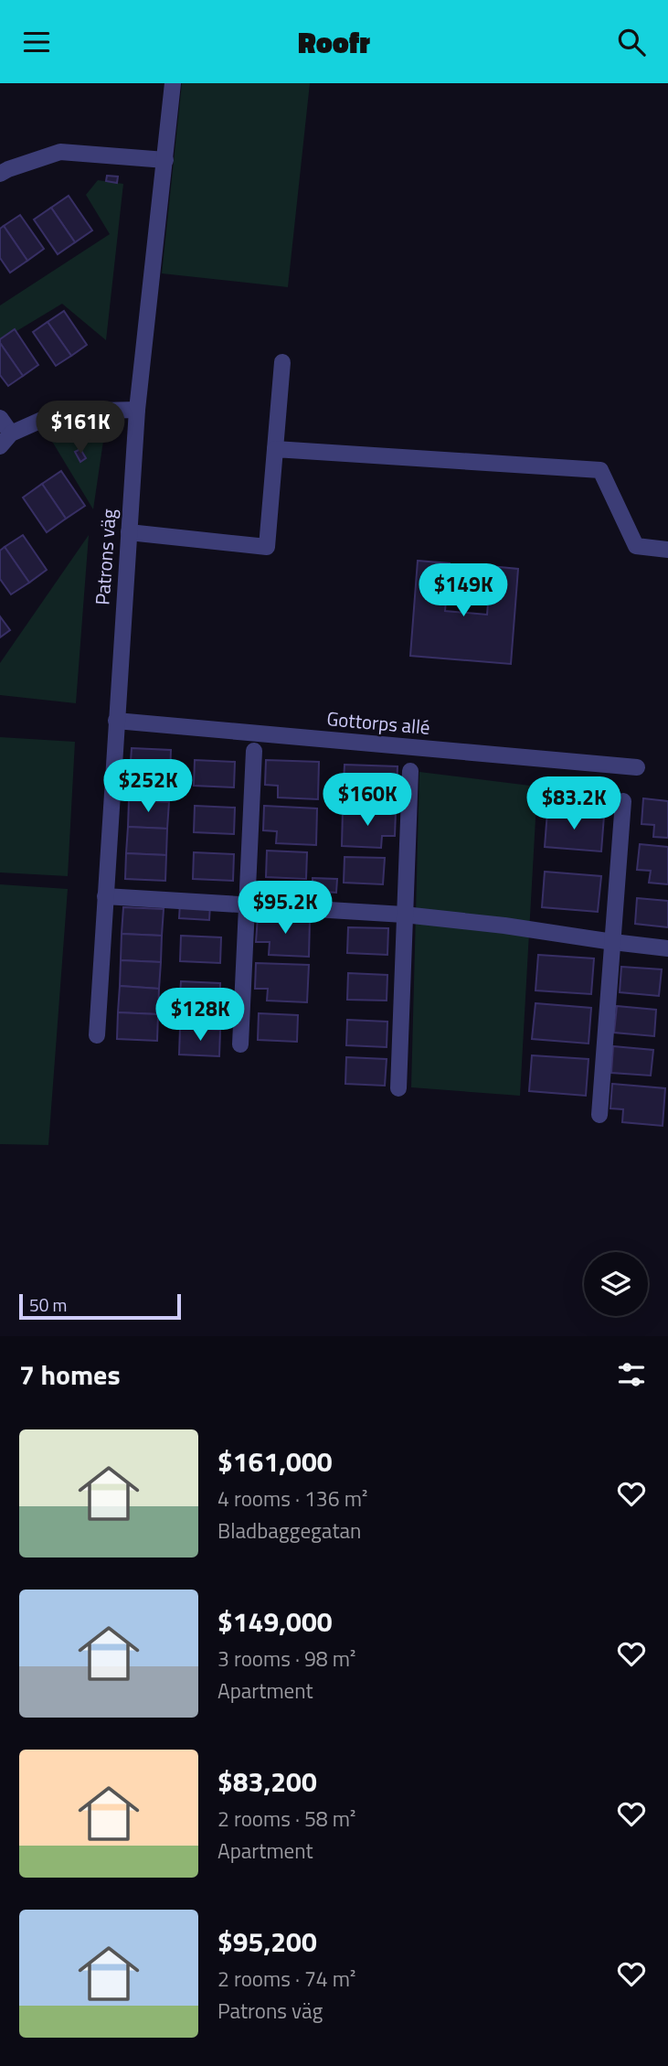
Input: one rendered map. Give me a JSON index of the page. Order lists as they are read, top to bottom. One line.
{"streets":{"street":["Patrons väg","Gottorps allé"]},"crossings":[["Patrons väg","Gottorps allé"]],"scale_bar":"50 m","page":{"header":"Roofr","price":["$161K","$149K","$252K","$160K","$83.2K","$95.2K","$128K"],"scale":"50 m","heading":"7 homes","list":[{"name":"$161,000","note":"4 rooms · 136 m² · Bladbaggegatan"},{"name":"$149,000","note":"3 rooms · 98 m² · Apartment"},{"name":"$83,200","note":"2 rooms · 58 m² · Apartment"},{"name":"$95,200","note":"2 rooms · 74 m² · Patrons väg"}]}}
